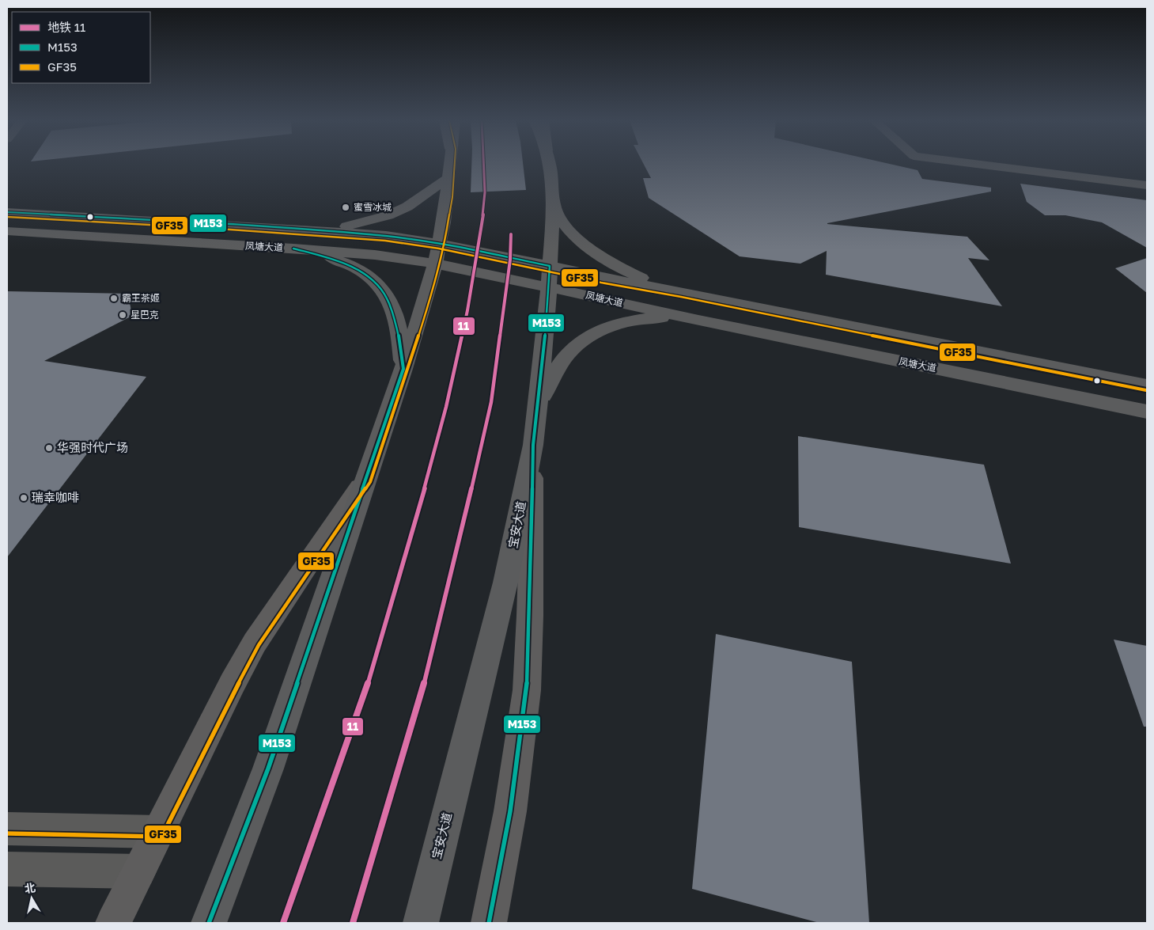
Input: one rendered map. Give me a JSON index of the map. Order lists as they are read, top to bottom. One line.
{"streets":{"main road":["凤塘大道","宝安大道"]},"crossings":[["凤塘大道","宝安大道"]],"places":["蜜雪冰城","霸王茶姬","星巴克","华强时代广场","瑞幸咖啡"],"lines":["metro line 11","transit line GF35","transit line M153"],"legend":["地铁 11","M153","GF35"],"north":"top"}
